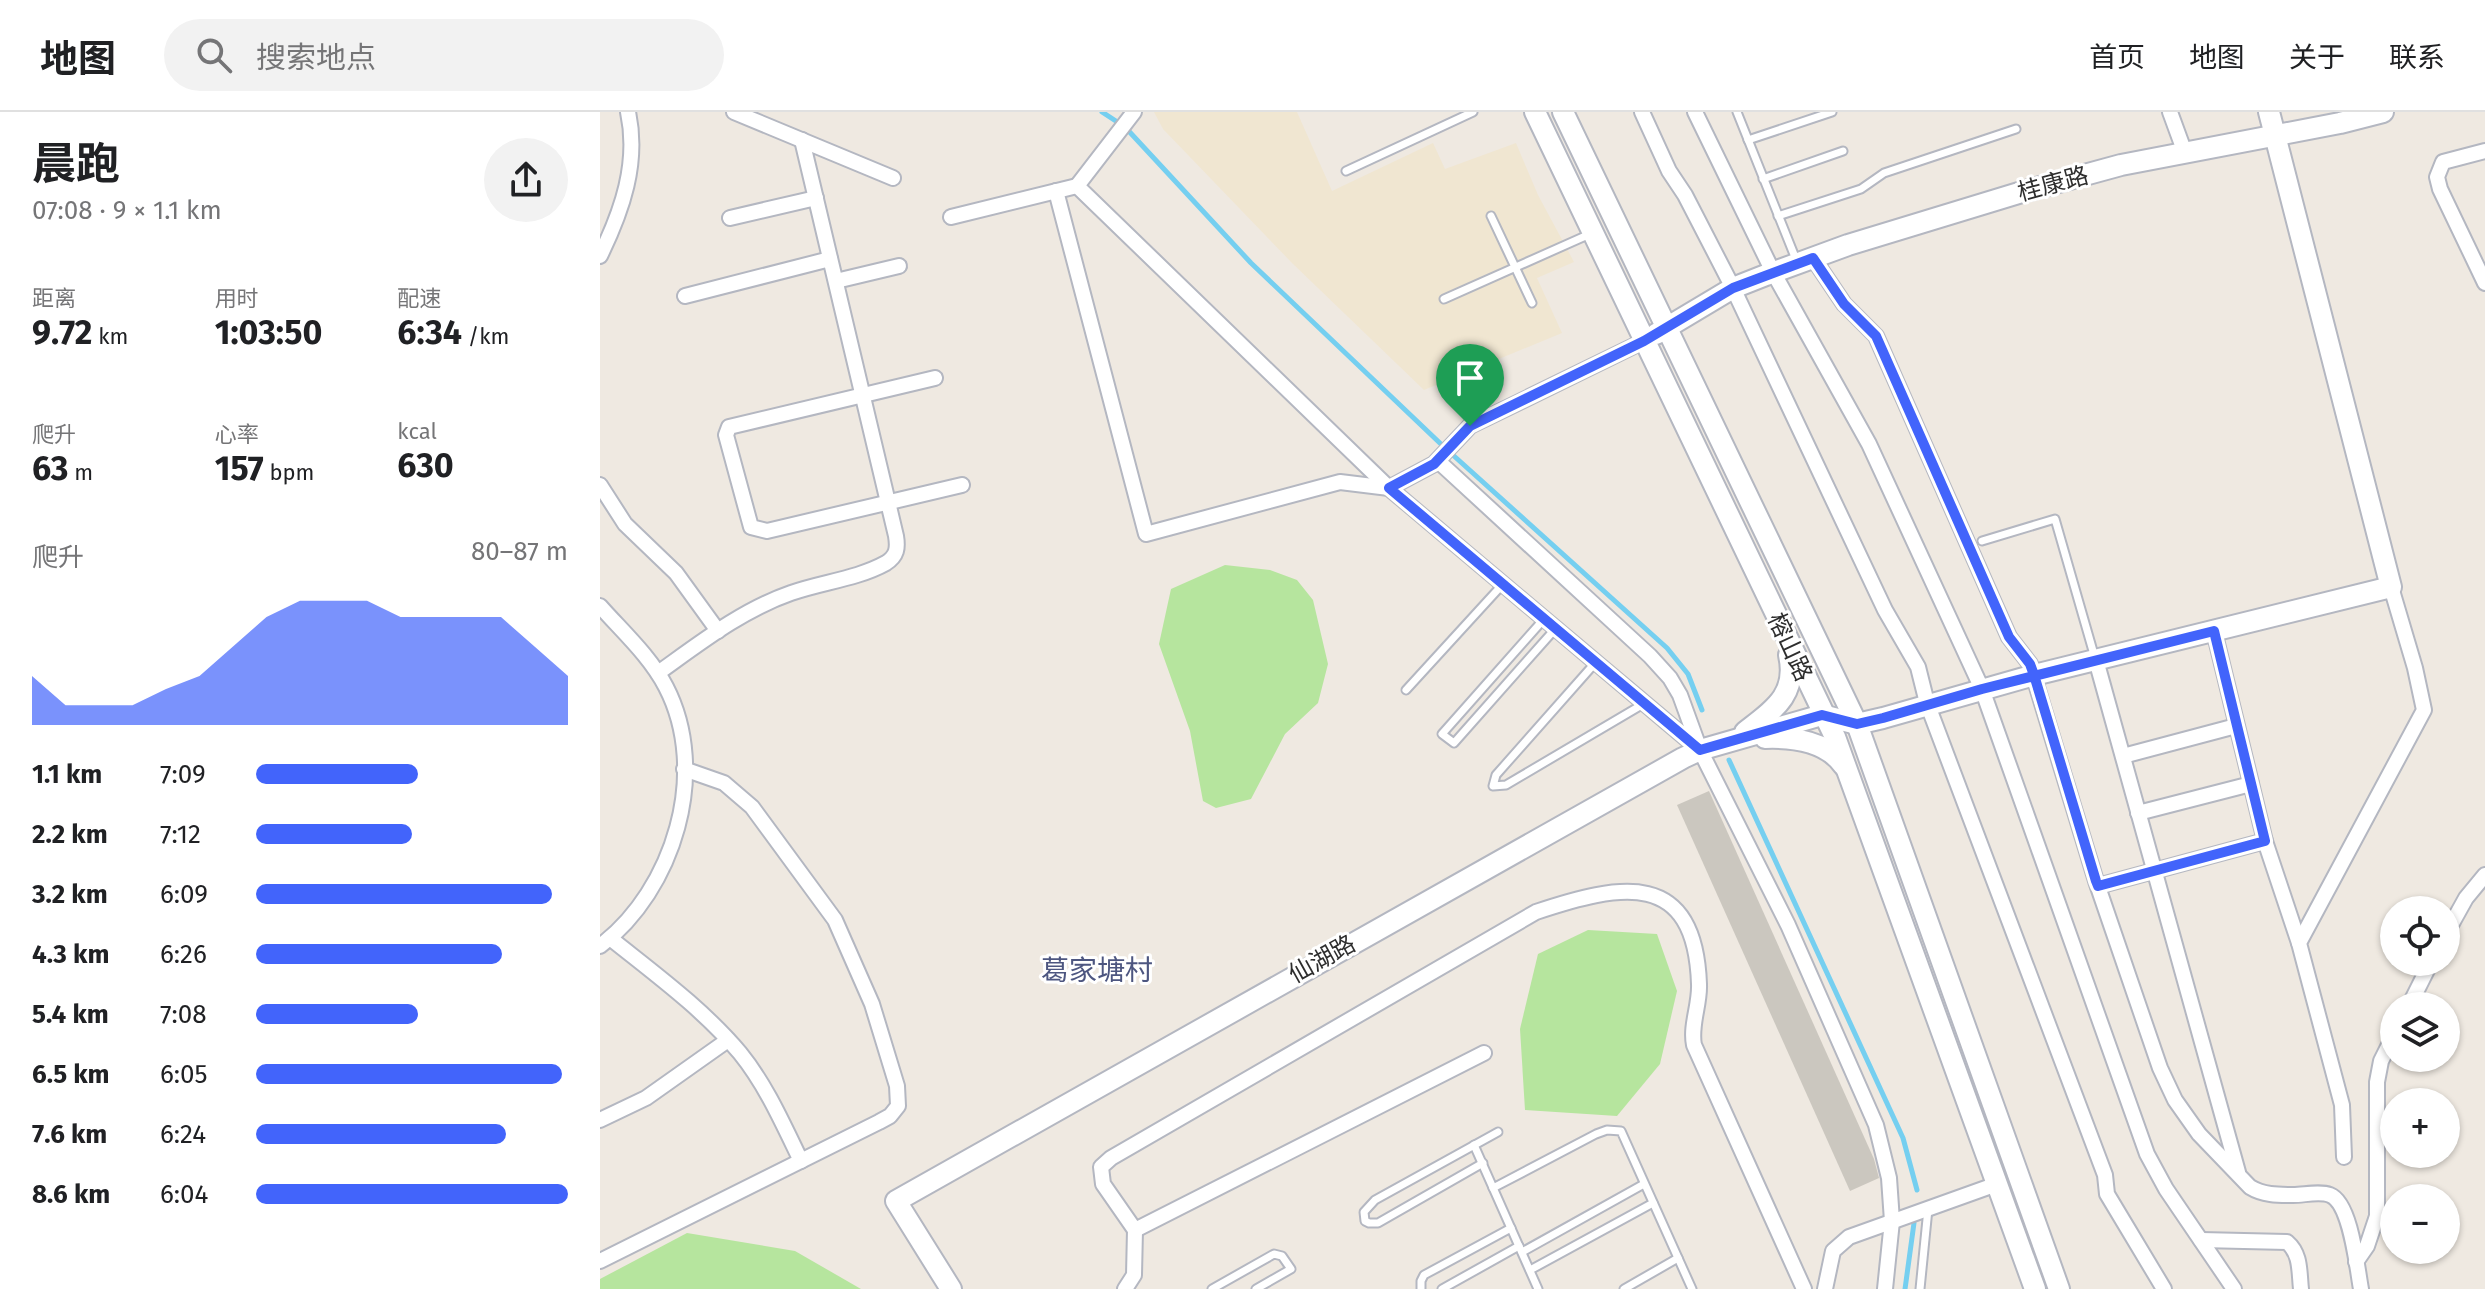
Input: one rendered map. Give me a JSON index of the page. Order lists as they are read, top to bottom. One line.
{"streets":{"street":["桂康路","榕山路","仙湖路"]},"crossings":[["桂康路","榕山路"],["榕山路","仙湖路"]],"districts":["葛家塘村"],"page":{"header":"地图","search":"搜索地点","nav":["首页","地图","关于","联系"],"heading":["晨跑","07:08 · 9 × 1.1 km"],"stats":[["距离","9.72 km"],["用时","1:03:50"],["配速","6:34 /km"],["爬升","63 m"],["心率","157 bpm"],["kcal","630"]],"chart":["爬升","80–87 m"],"list":[{"name":"1.1 km","note":"7:09"},{"name":"2.2 km","note":"7:12"},{"name":"3.2 km","note":"6:09"},{"name":"4.3 km","note":"6:26"},{"name":"5.4 km","note":"7:08"},{"name":"6.5 km","note":"6:05"},{"name":"7.6 km","note":"6:24"},{"name":"8.6 km","note":"6:04"}],"map_buttons":["+","−"]}}
